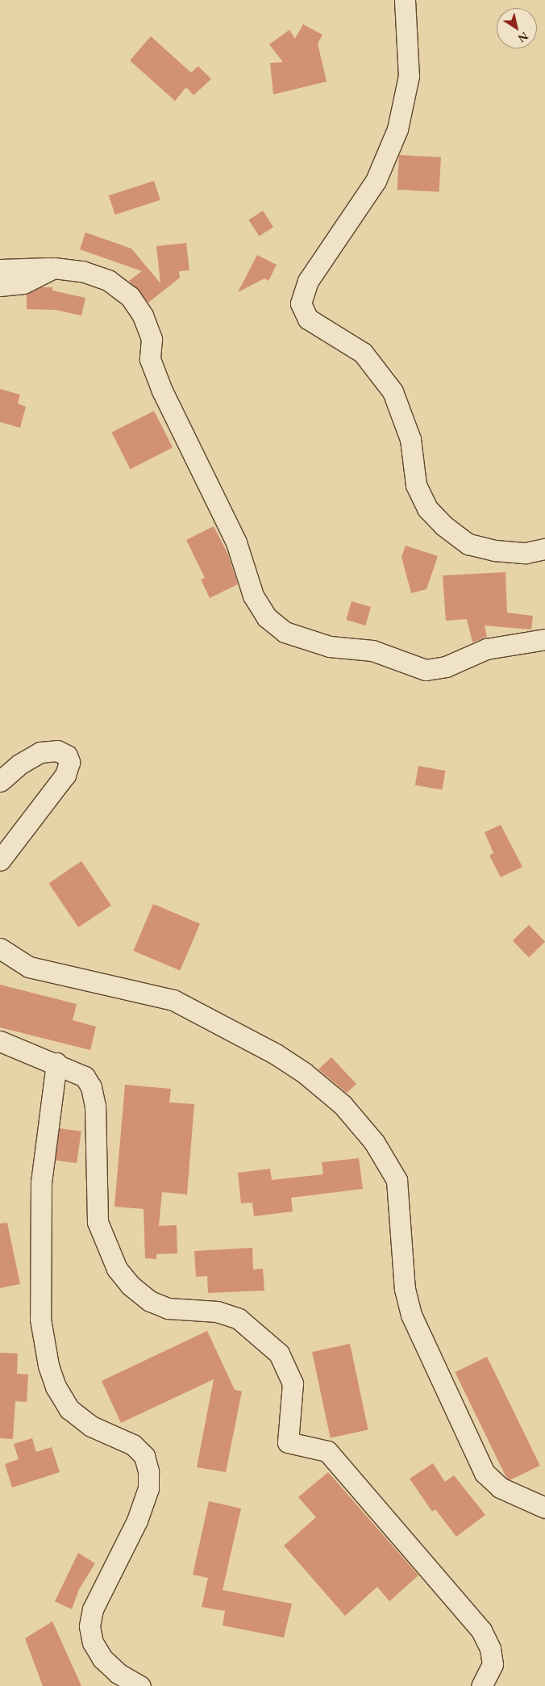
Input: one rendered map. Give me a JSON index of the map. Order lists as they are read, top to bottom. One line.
{"north":"bottom right"}
